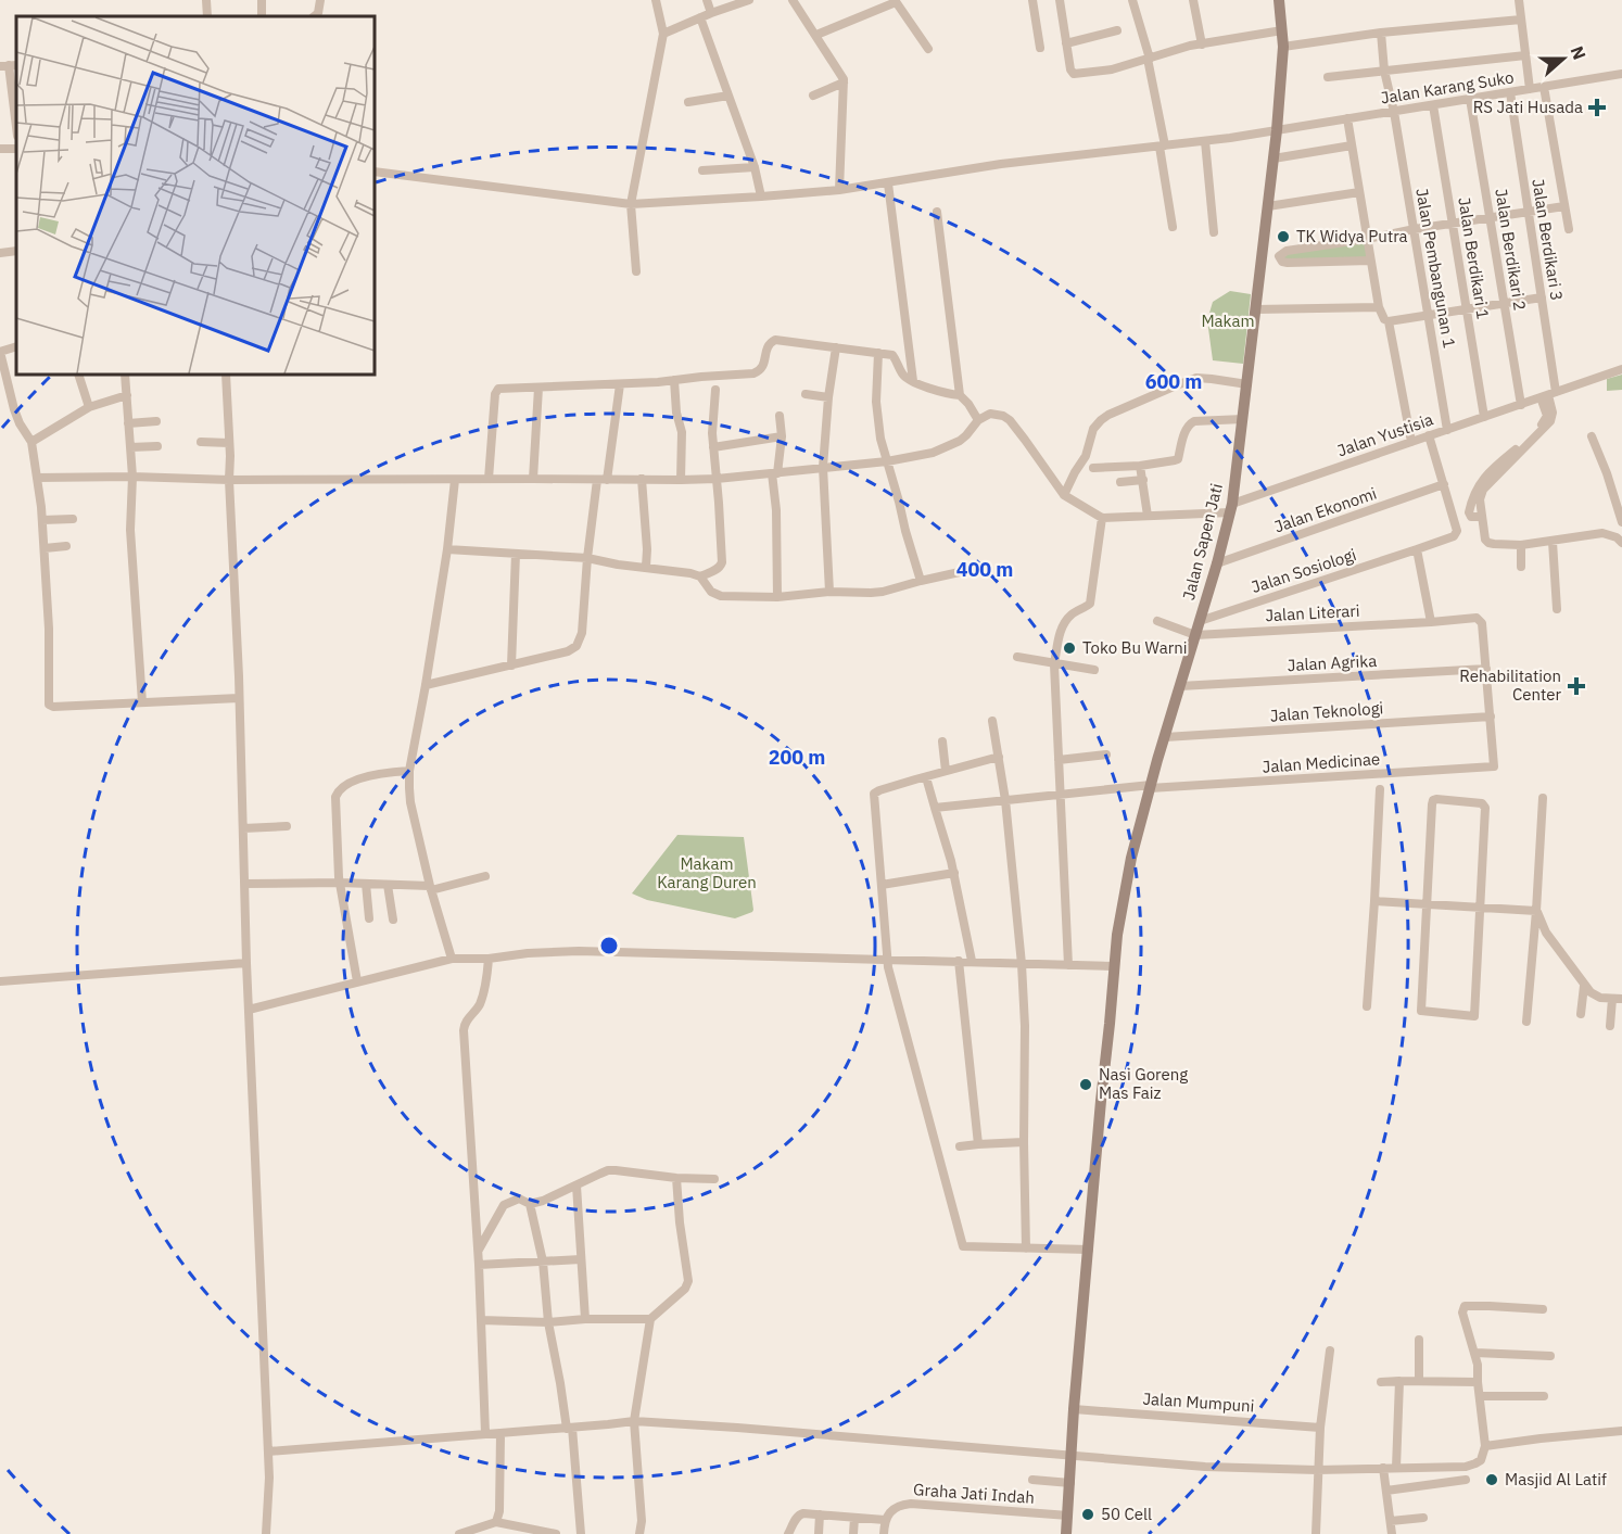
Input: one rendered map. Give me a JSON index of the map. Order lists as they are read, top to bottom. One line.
{"streets":{"street":["Jalan Karang Suko","Jalan Berdikari 3","Jalan Berdikari 2","Jalan Berdikari 1","Jalan Pembangunan 1","Jalan Yustisia","Jalan Ekonomi","Jalan Sapen Jati","Jalan Sosiologi","Jalan Literari","Jalan Agrika","Jalan Teknologi","Jalan Medicinae","Jalan Mumpuni","Graha Jati Indah"]},"crossings":[["Jalan Karang Suko","Jalan Berdikari 3"],["Jalan Karang Suko","Jalan Berdikari 2"],["Jalan Karang Suko","Jalan Berdikari 1"],["Jalan Karang Suko","Jalan Pembangunan 1"],["Jalan Karang Suko","Jalan Sapen Jati"],["Jalan Berdikari 3","Jalan Yustisia"],["Jalan Berdikari 2","Jalan Yustisia"],["Jalan Berdikari 1","Jalan Yustisia"],["Jalan Pembangunan 1","Jalan Yustisia"],["Jalan Yustisia","Jalan Sapen Jati"],["Jalan Ekonomi","Jalan Sapen Jati"],["Jalan Ekonomi","Jalan Sosiologi"],["Jalan Sapen Jati","Jalan Sosiologi"],["Jalan Sapen Jati","Jalan Literari"],["Jalan Sapen Jati","Jalan Agrika"],["Jalan Sapen Jati","Jalan Teknologi"],["Jalan Sapen Jati","Jalan Medicinae"],["Jalan Sapen Jati","Jalan Mumpuni"],["Jalan Sapen Jati","Graha Jati Indah"],["Jalan Literari","Jalan Agrika"],["Jalan Teknologi","Jalan Medicinae"]],"parks":["Makam","Makam Karang Duren"],"places":{"health":["RS Jati Husada","Rehabilitation Center"],"other":["TK Widya Putra","Toko Bu Warni","Nasi Goreng Mas Faiz","Masjid Al Latif","50 Cell"]},"north":"right","rings":["600 m","400 m","200 m"]}
